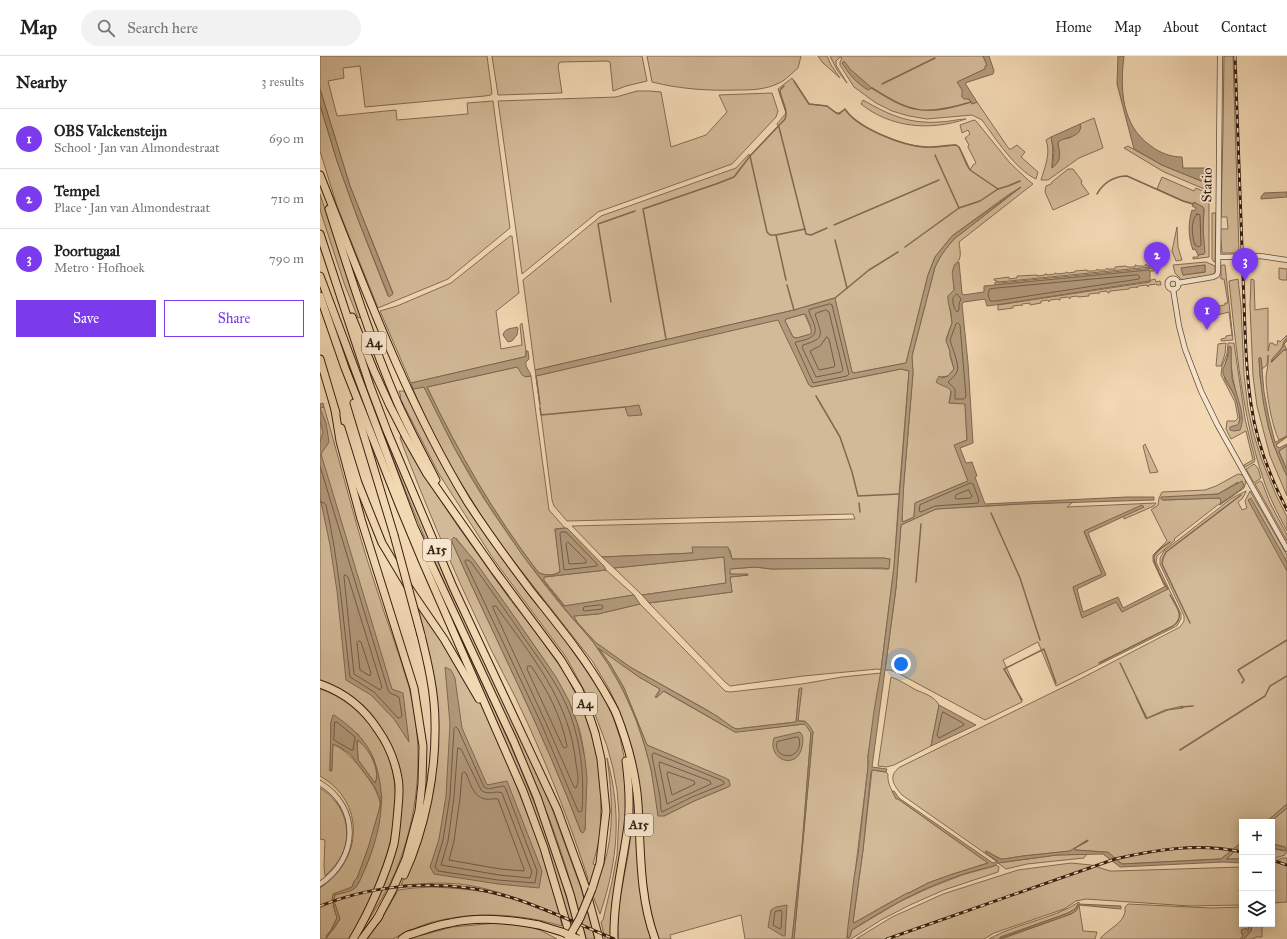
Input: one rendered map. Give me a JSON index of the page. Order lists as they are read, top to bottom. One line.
{"streets":{"highway":["A4","A15"],"street":["Statio"]},"crossings":[["A4","A15"]],"page":{"header":"Map","search":"Search here","nav":["Home","Map","About","Contact"],"heading":["Nearby","3 results"],"list":[{"mark":"1","name":"OBS Valckensteijn","note":"School · Jan van Almondestraat","value":"690 m"},{"mark":"2","name":"Tempel","note":"Place · Jan van Almondestraat","value":"710 m"},{"mark":"3","name":"Poortugaal","note":"Metro · Hofhoek","value":"790 m"}],"pins":["2","3","1"],"buttons":["Save","Share"],"map_buttons":["+","−"]}}
